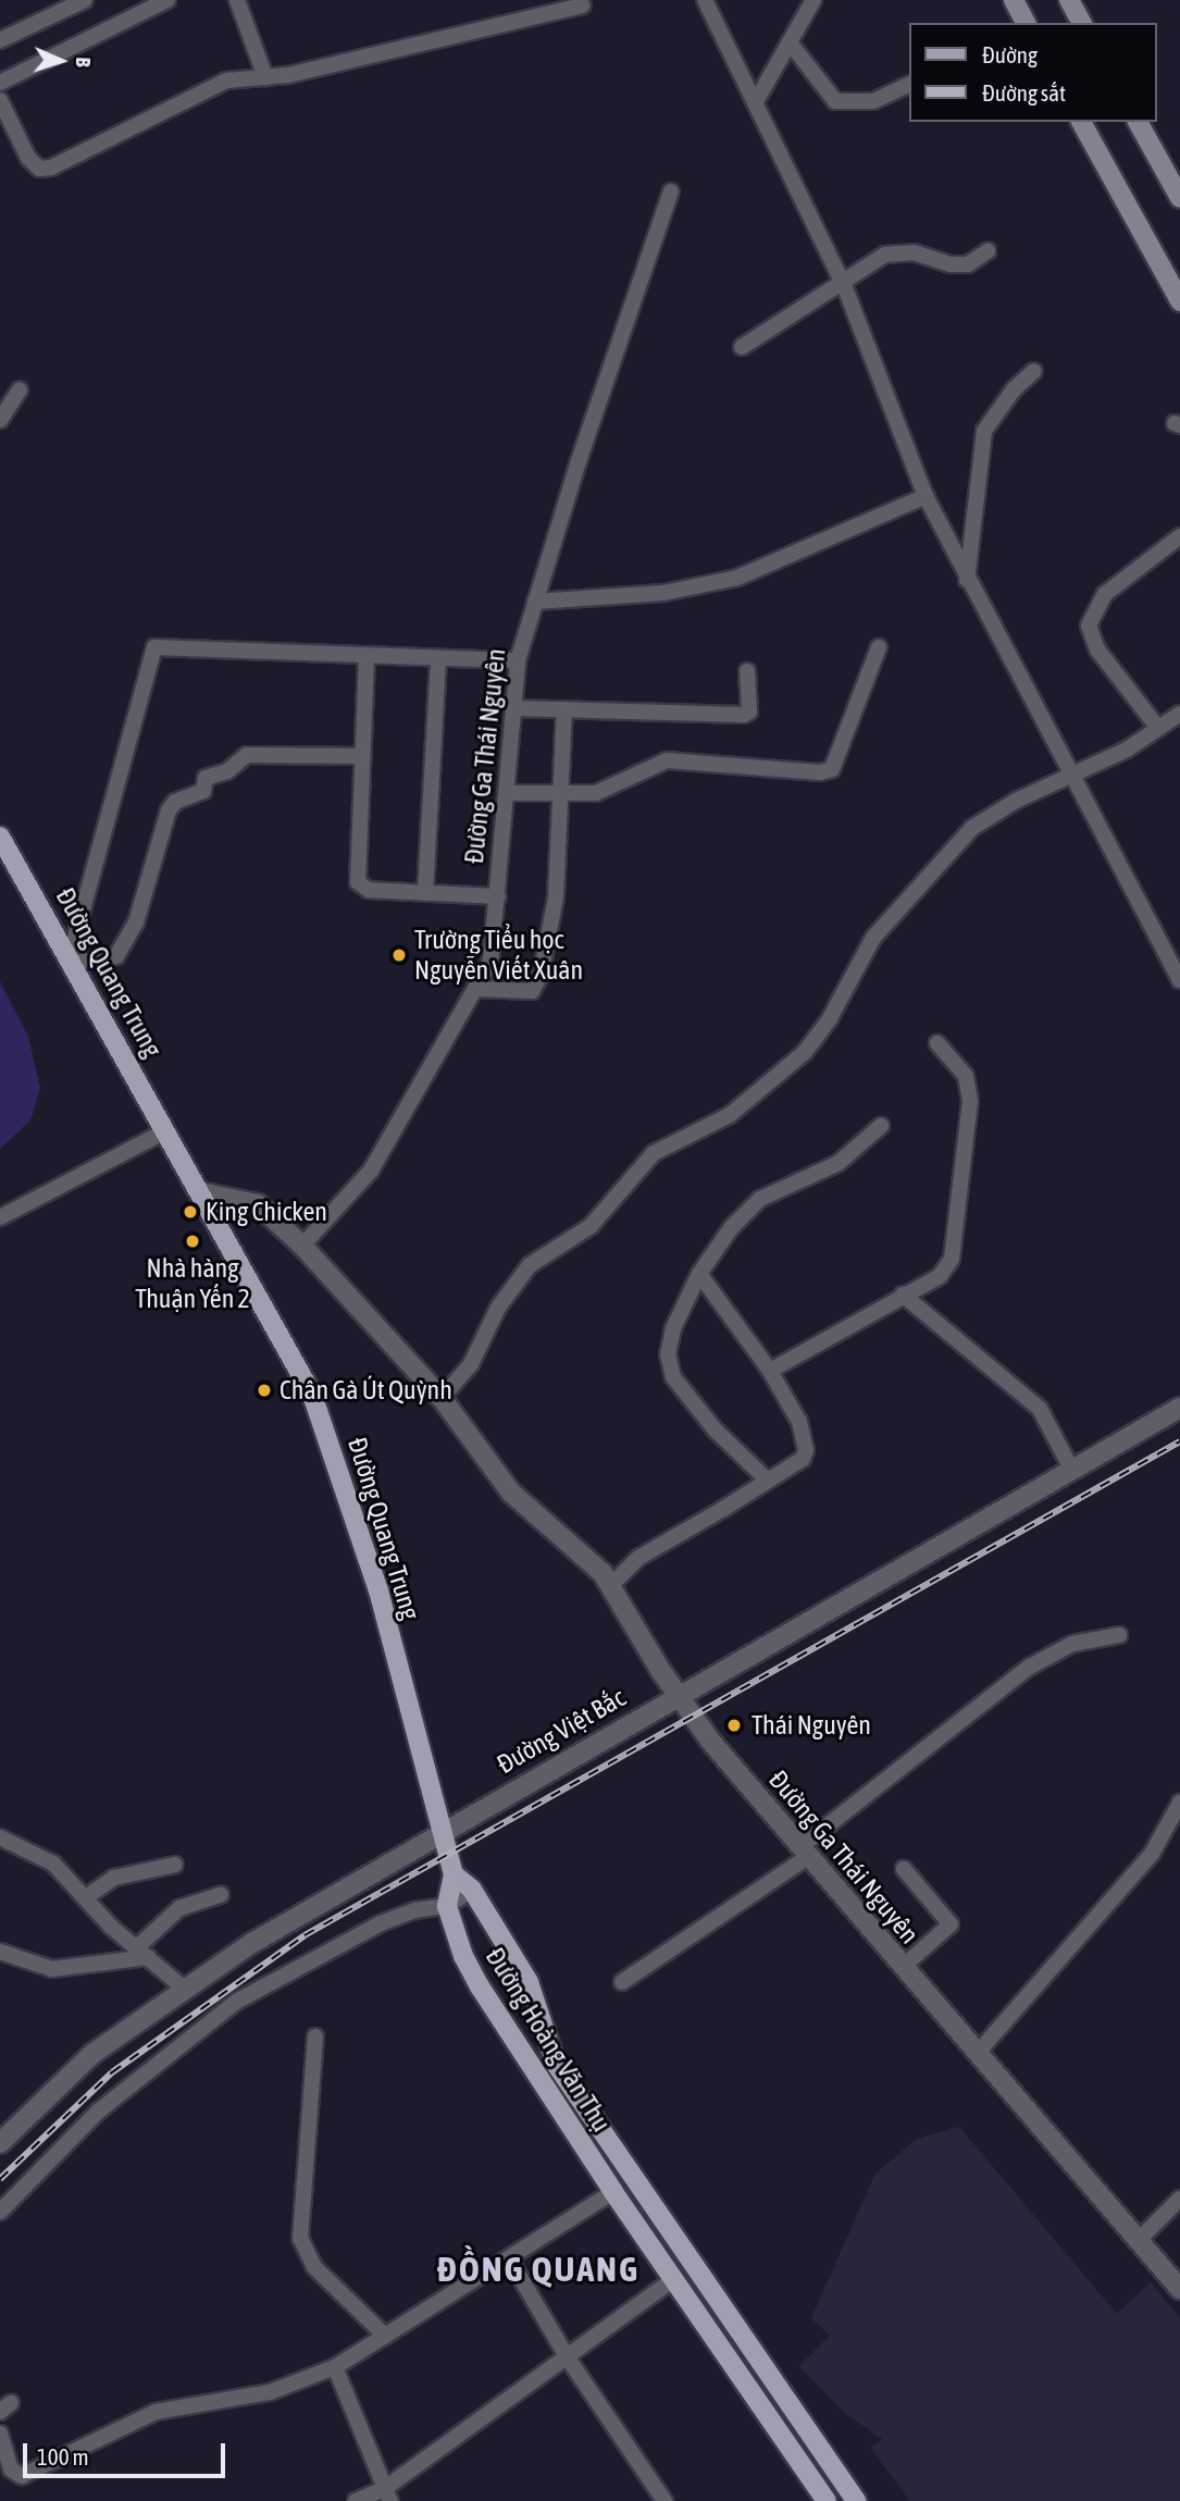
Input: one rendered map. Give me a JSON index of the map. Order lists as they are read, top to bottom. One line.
{"streets":{"main road":["Đường Quang Trung","Đường Hoàng Văn Thụ"],"street":["Đường Ga Thái Nguyên","Đường Việt Bắc"]},"crossings":[["Đường Ga Thái Nguyên","Đường Quang Trung"],["Đường Ga Thái Nguyên","Đường Việt Bắc"],["Đường Quang Trung","Đường Việt Bắc"],["Đường Quang Trung","Đường Hoàng Văn Thụ"]],"districts":["ĐỒNG QUANG"],"places":["Trường Tiểu học Nguyễn Viết Xuân","King Chicken","Nhà hàng Thuận Yến 2","Chân Gà Út Quỳnh","Thái Nguyên"],"legend":["Đường","Đường sắt"],"scale_bar":"100 m","north":"right"}
